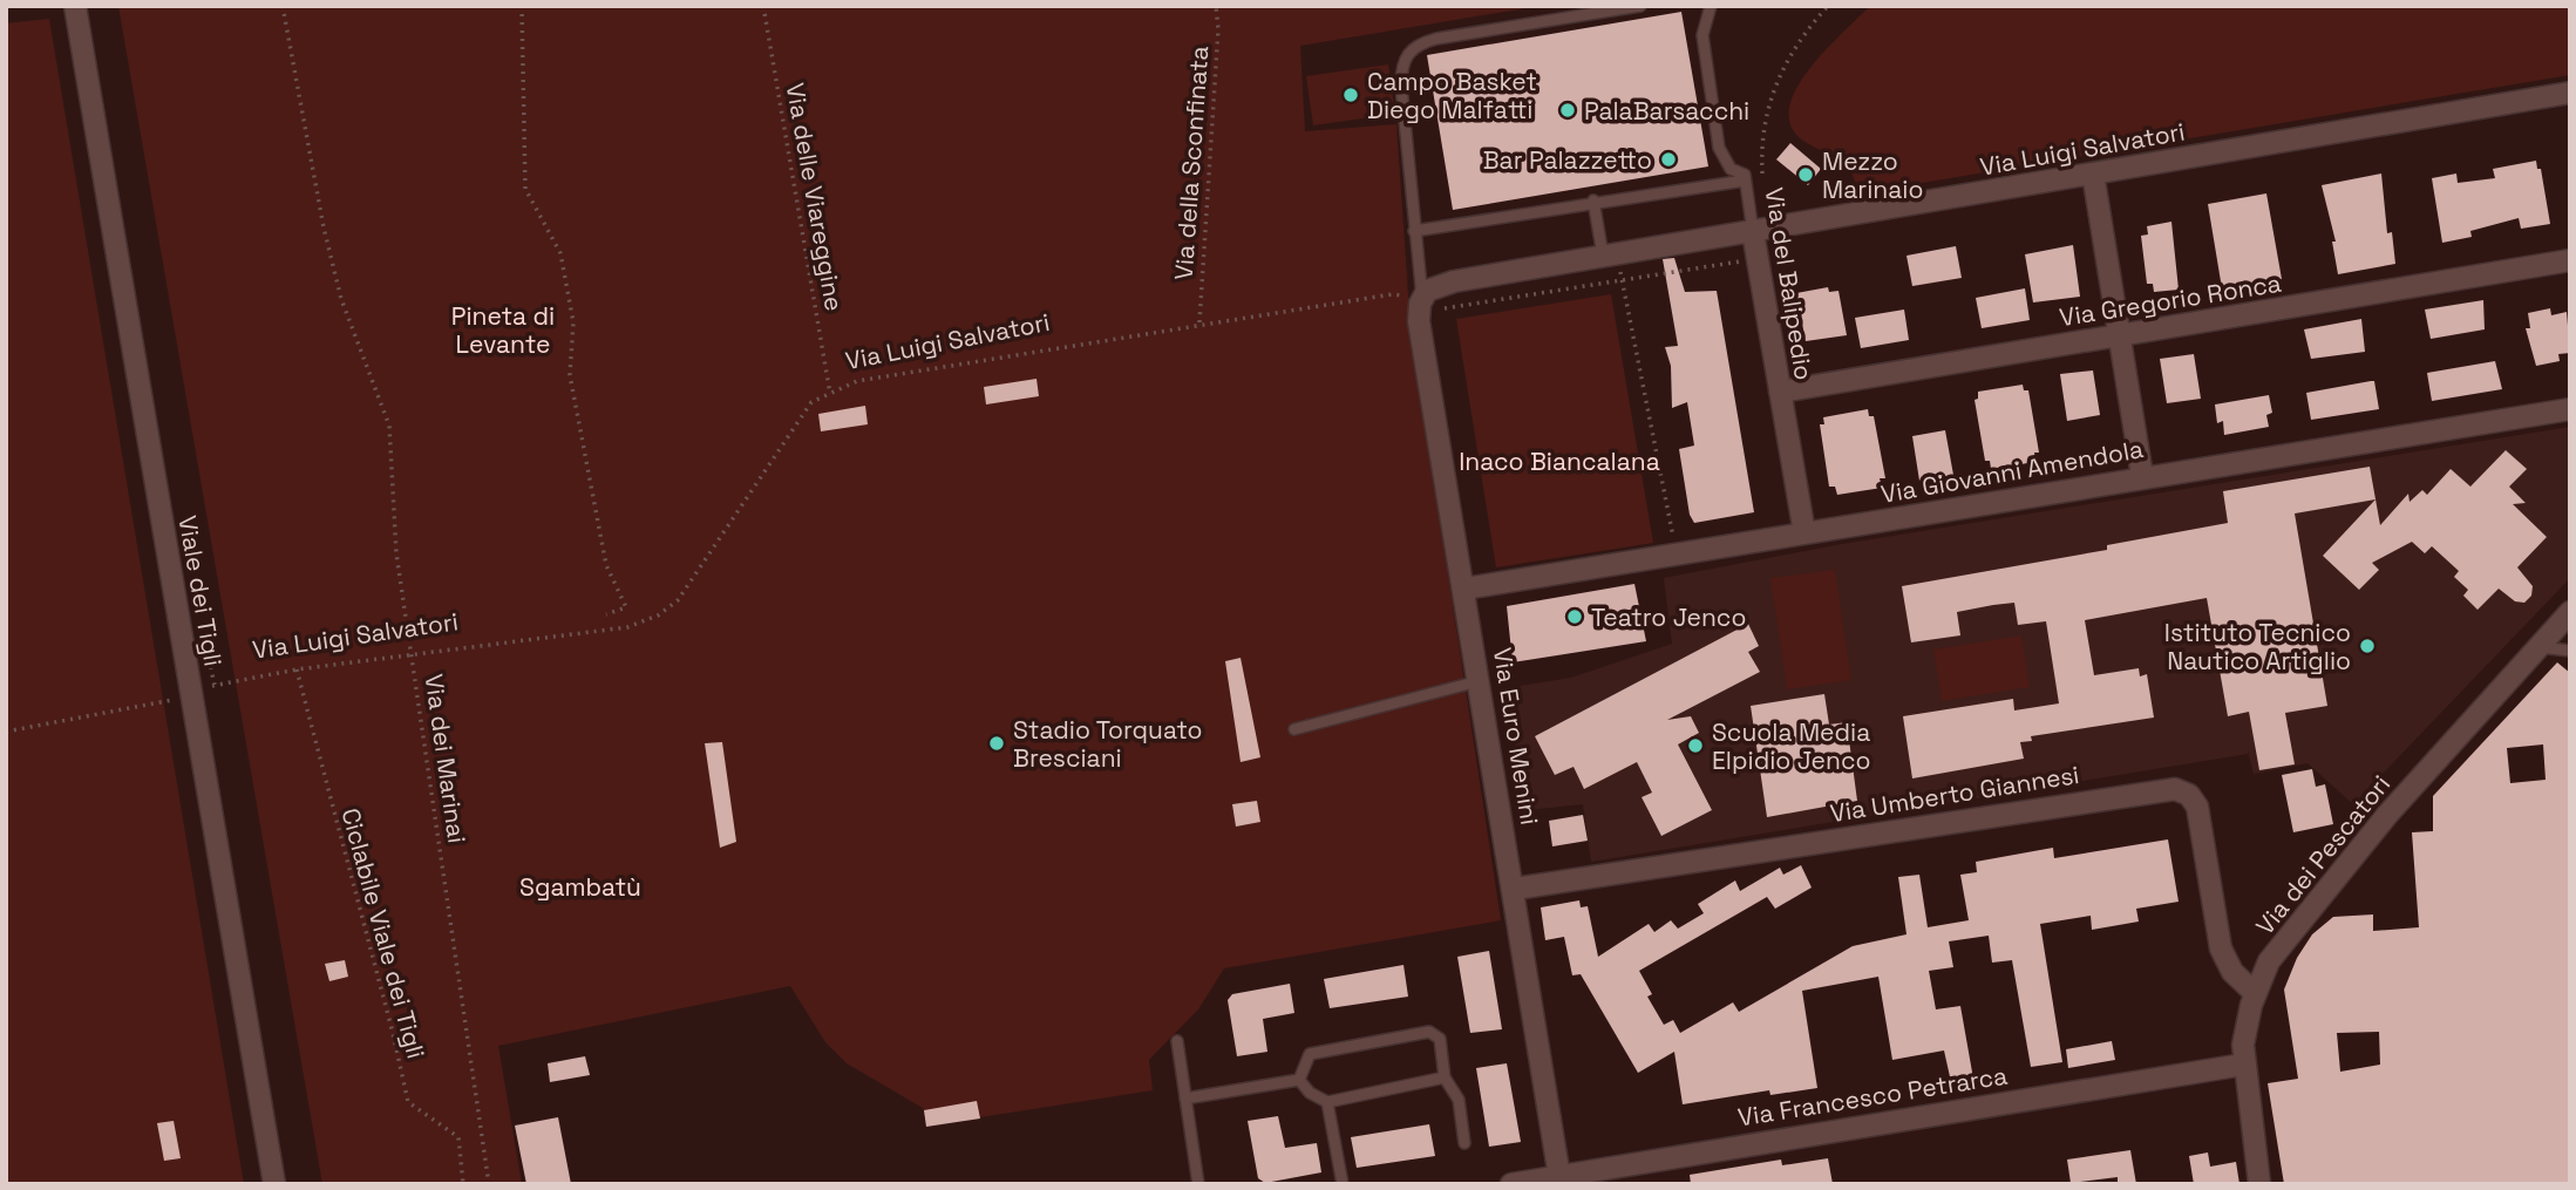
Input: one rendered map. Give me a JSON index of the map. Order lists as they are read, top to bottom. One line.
{"streets":{"street":["Via Luigi Salvatori","Via del Balipedio","Via Gregorio Ronca","Via Giovanni Amendola","Viale dei Tigli","Via Euro Menini","Via Umberto Giannesi","Via dei Pescatori","Via Francesco Petrarca"],"path":["Via della Sconfinata","Via delle Viareggine","Via dei Marinai","Ciclabile Viale dei Tigli"]},"crossings":[["Via Luigi Salvatori","Via della Sconfinata"],["Via Luigi Salvatori","Via delle Viareggine"],["Via Luigi Salvatori","Via del Balipedio"],["Via Luigi Salvatori","Via Euro Menini"],["Via Luigi Salvatori","Via dei Marinai"],["Via Luigi Salvatori","Ciclabile Viale dei Tigli"],["Via del Balipedio","Via Gregorio Ronca"],["Via del Balipedio","Via Giovanni Amendola"],["Via Giovanni Amendola","Via Euro Menini"],["Via Euro Menini","Via Umberto Giannesi"],["Via Euro Menini","Via Francesco Petrarca"],["Via Umberto Giannesi","Via dei Pescatori"],["Via dei Pescatori","Via Francesco Petrarca"]],"parks":["Pineta di Levante","Inaco Biancalana","Sgambatù"],"places":["Campo Basket Diego Malfatti","PalaBarsacchi","Bar Palazzetto","Mezzo Marinaio","Teatro Jenco","Istituto Tecnico Nautico Artiglio","Stadio Torquato Bresciani","Scuola Media Elpidio Jenco"]}
